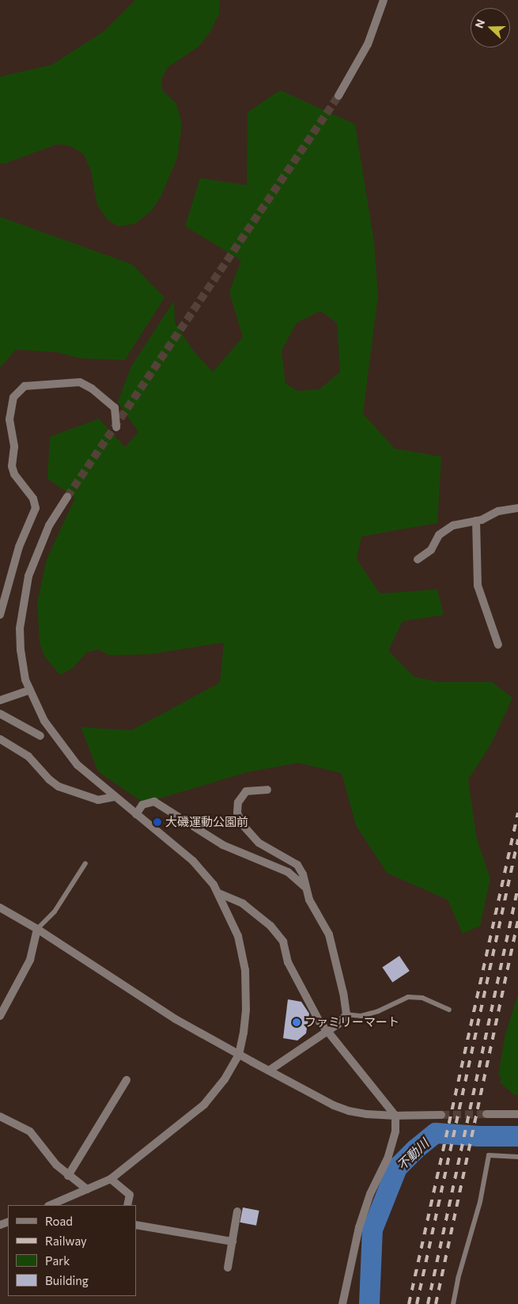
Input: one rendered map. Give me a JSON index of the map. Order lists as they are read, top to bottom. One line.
{"water":["不動川"],"places":["大磯運動公園前","ファミリーマート"],"legend":["Road","Railway","Park","Building"],"north":"left"}
